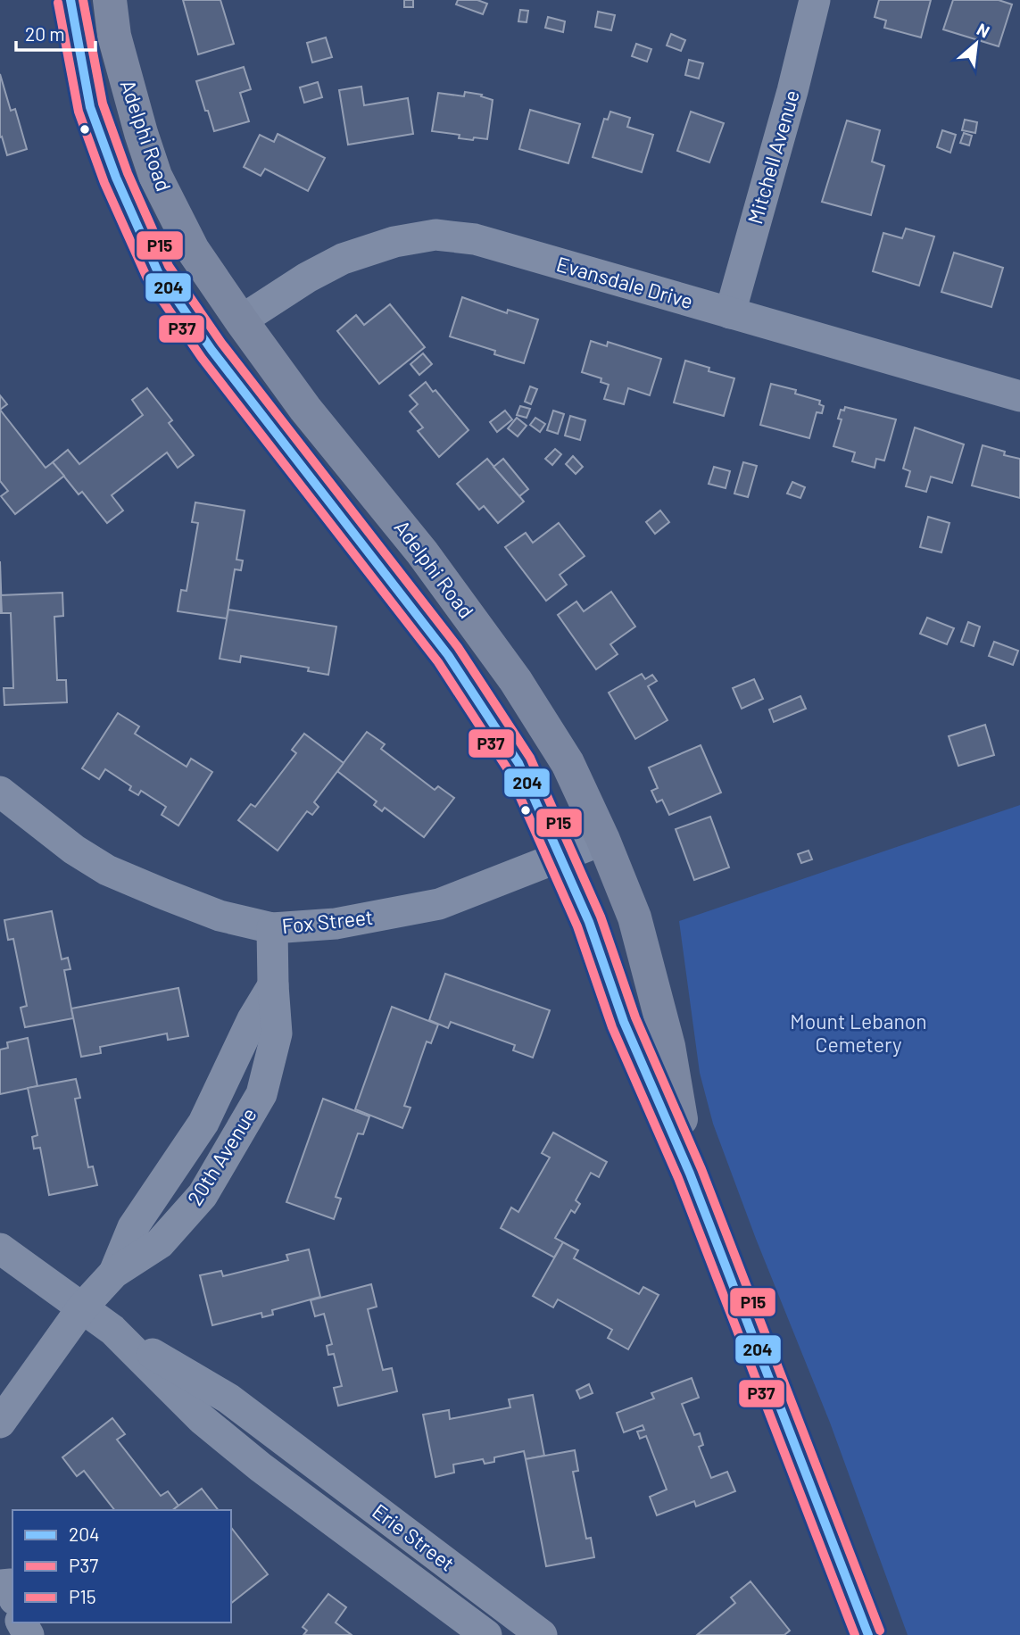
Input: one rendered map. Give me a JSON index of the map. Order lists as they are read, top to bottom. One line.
{"streets":{"main road":["Adelphi Road"],"street":["Mitchell Avenue","Evansdale Drive","Fox Street","20th Avenue","Erie Street"]},"crossings":[["Adelphi Road","Evansdale Drive"],["Adelphi Road","Fox Street"],["Mitchell Avenue","Evansdale Drive"],["Fox Street","20th Avenue"],["20th Avenue","Erie Street"]],"parks":["Mount Lebanon Cemetery"],"lines":["transit line 204","transit line P15","transit line P37"],"legend":["204","P37","P15"],"scale_bar":"20 m","north":"top right"}
